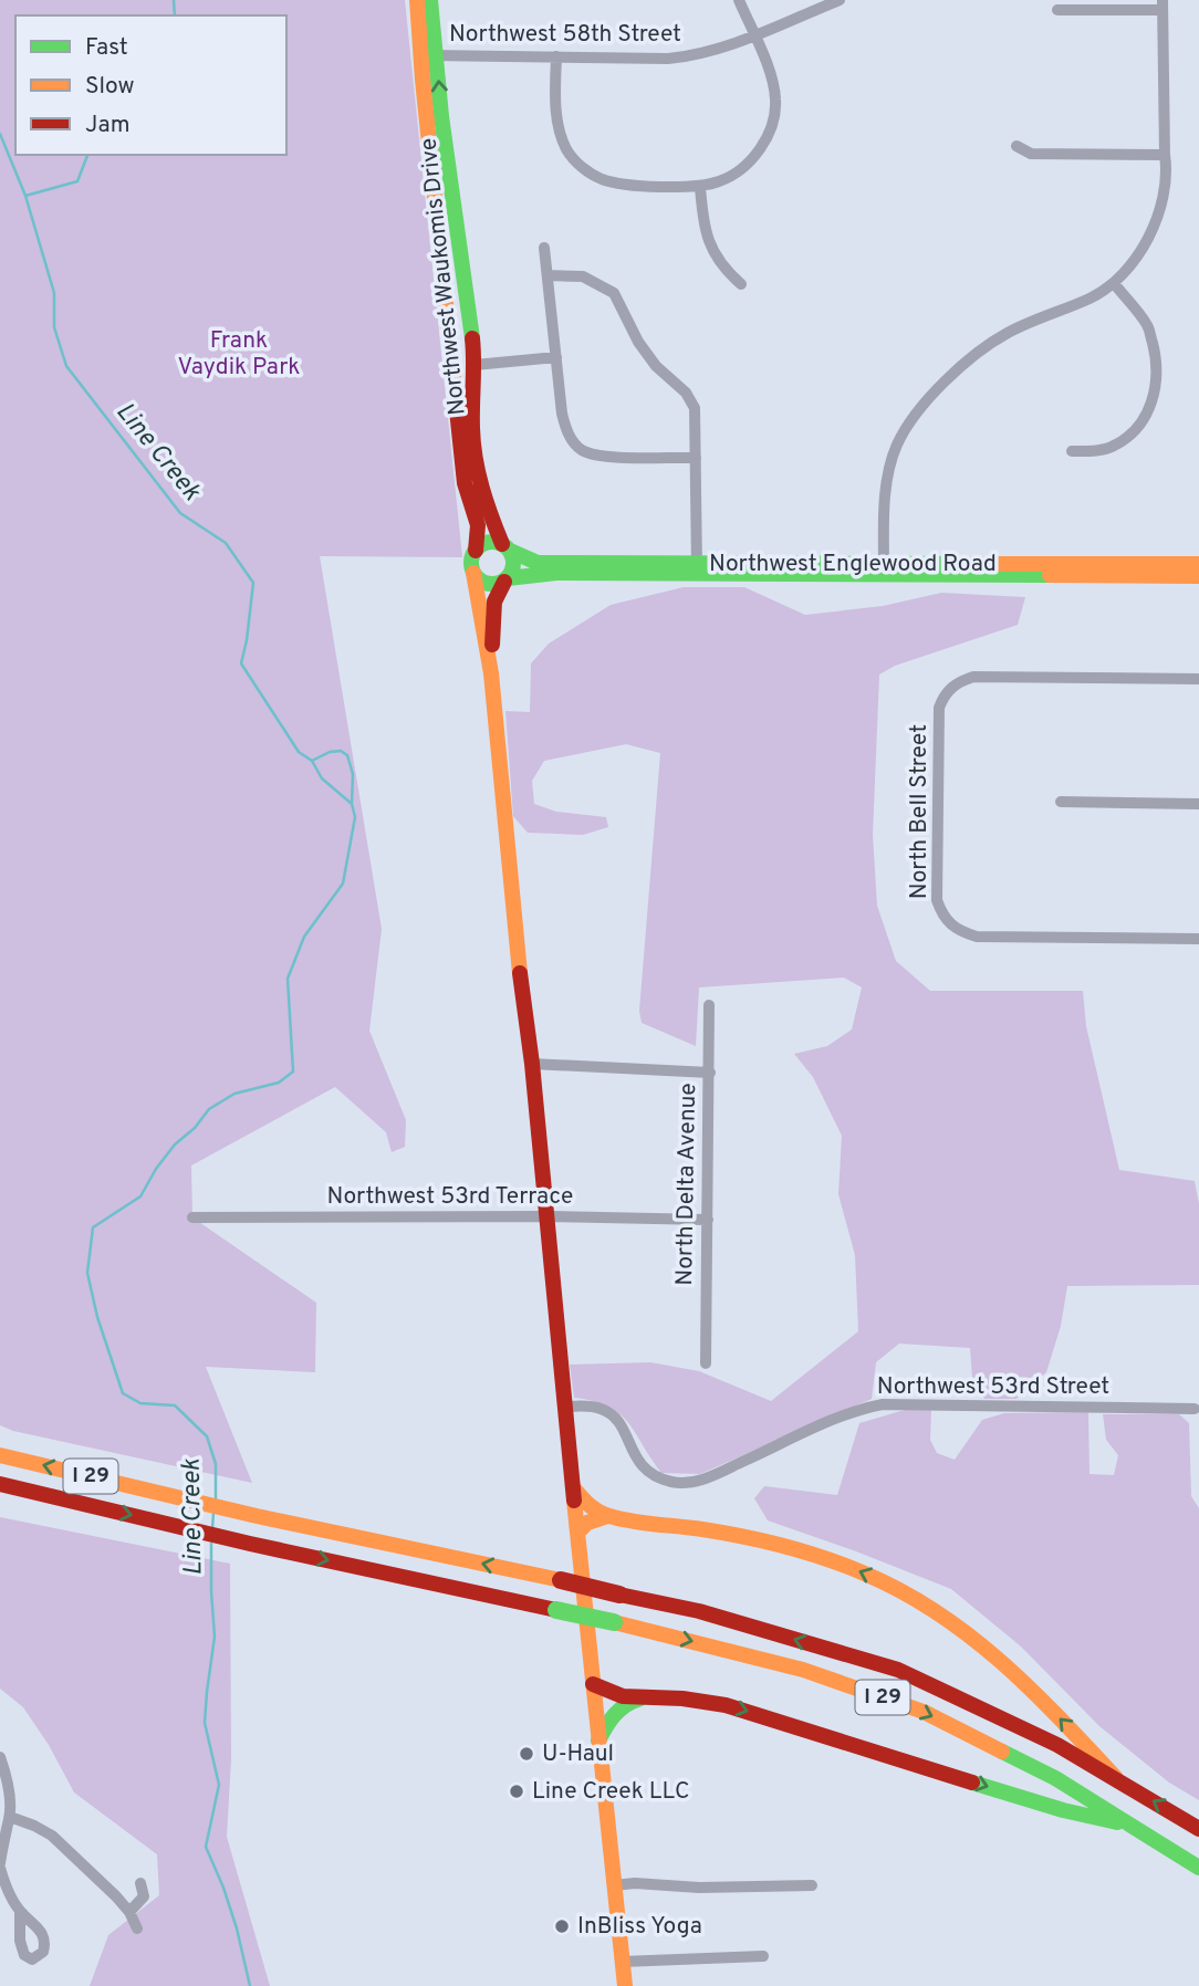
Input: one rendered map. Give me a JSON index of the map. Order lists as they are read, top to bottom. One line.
{"streets":{"main road":["Northwest Waukomis Drive","Northwest Englewood Road","I 29"],"street":["Northwest 58th Street","North Bell Street","North Delta Avenue","Northwest 53rd Terrace","Northwest 53rd Street"]},"crossings":[["Northwest 58th Street","Northwest Waukomis Drive"],["Northwest Waukomis Drive","Northwest Englewood Road"],["North Delta Avenue","Northwest 53rd Terrace"]],"water":["Line Creek"],"parks":["Frank Vaydik Park"],"places":["U-Haul","Line Creek LLC","InBliss Yoga"],"legend":["Fast","Slow","Jam"]}
